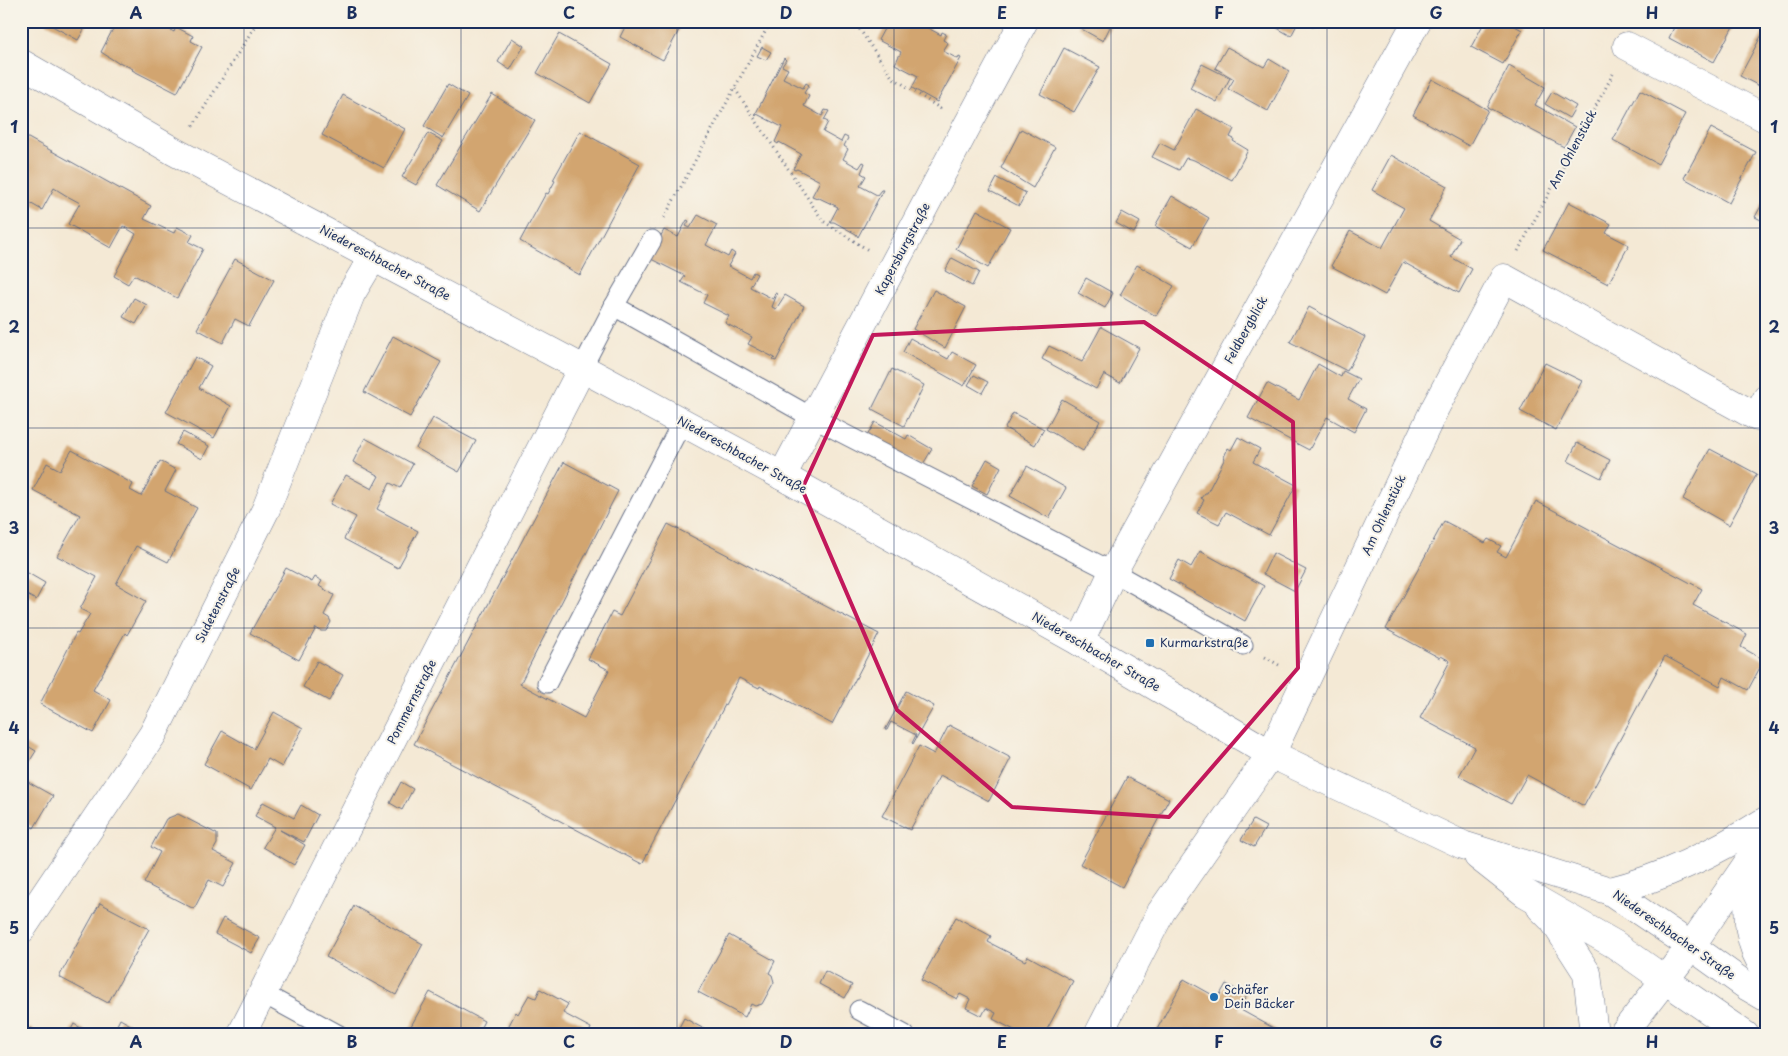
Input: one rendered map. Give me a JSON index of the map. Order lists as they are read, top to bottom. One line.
{"streets":{"street":["Am Ohlenstück","Kapersburgstraße","Niedereschbacher Straße","Feldbergblick","Sudetenstraße","Pommernstraße"]},"crossings":[["Am Ohlenstück","Niedereschbacher Straße"],["Kapersburgstraße","Niedereschbacher Straße"],["Niedereschbacher Straße","Feldbergblick"],["Niedereschbacher Straße","Sudetenstraße"],["Niedereschbacher Straße","Pommernstraße"]],"places":{"transit":["Kurmarkstraße"],"other":["Schäfer Dein Bäcker"]},"grid":{"columns":["A","B","C","D","E","F","G","H"],"rows":["1","2","3","4","5"]}}
